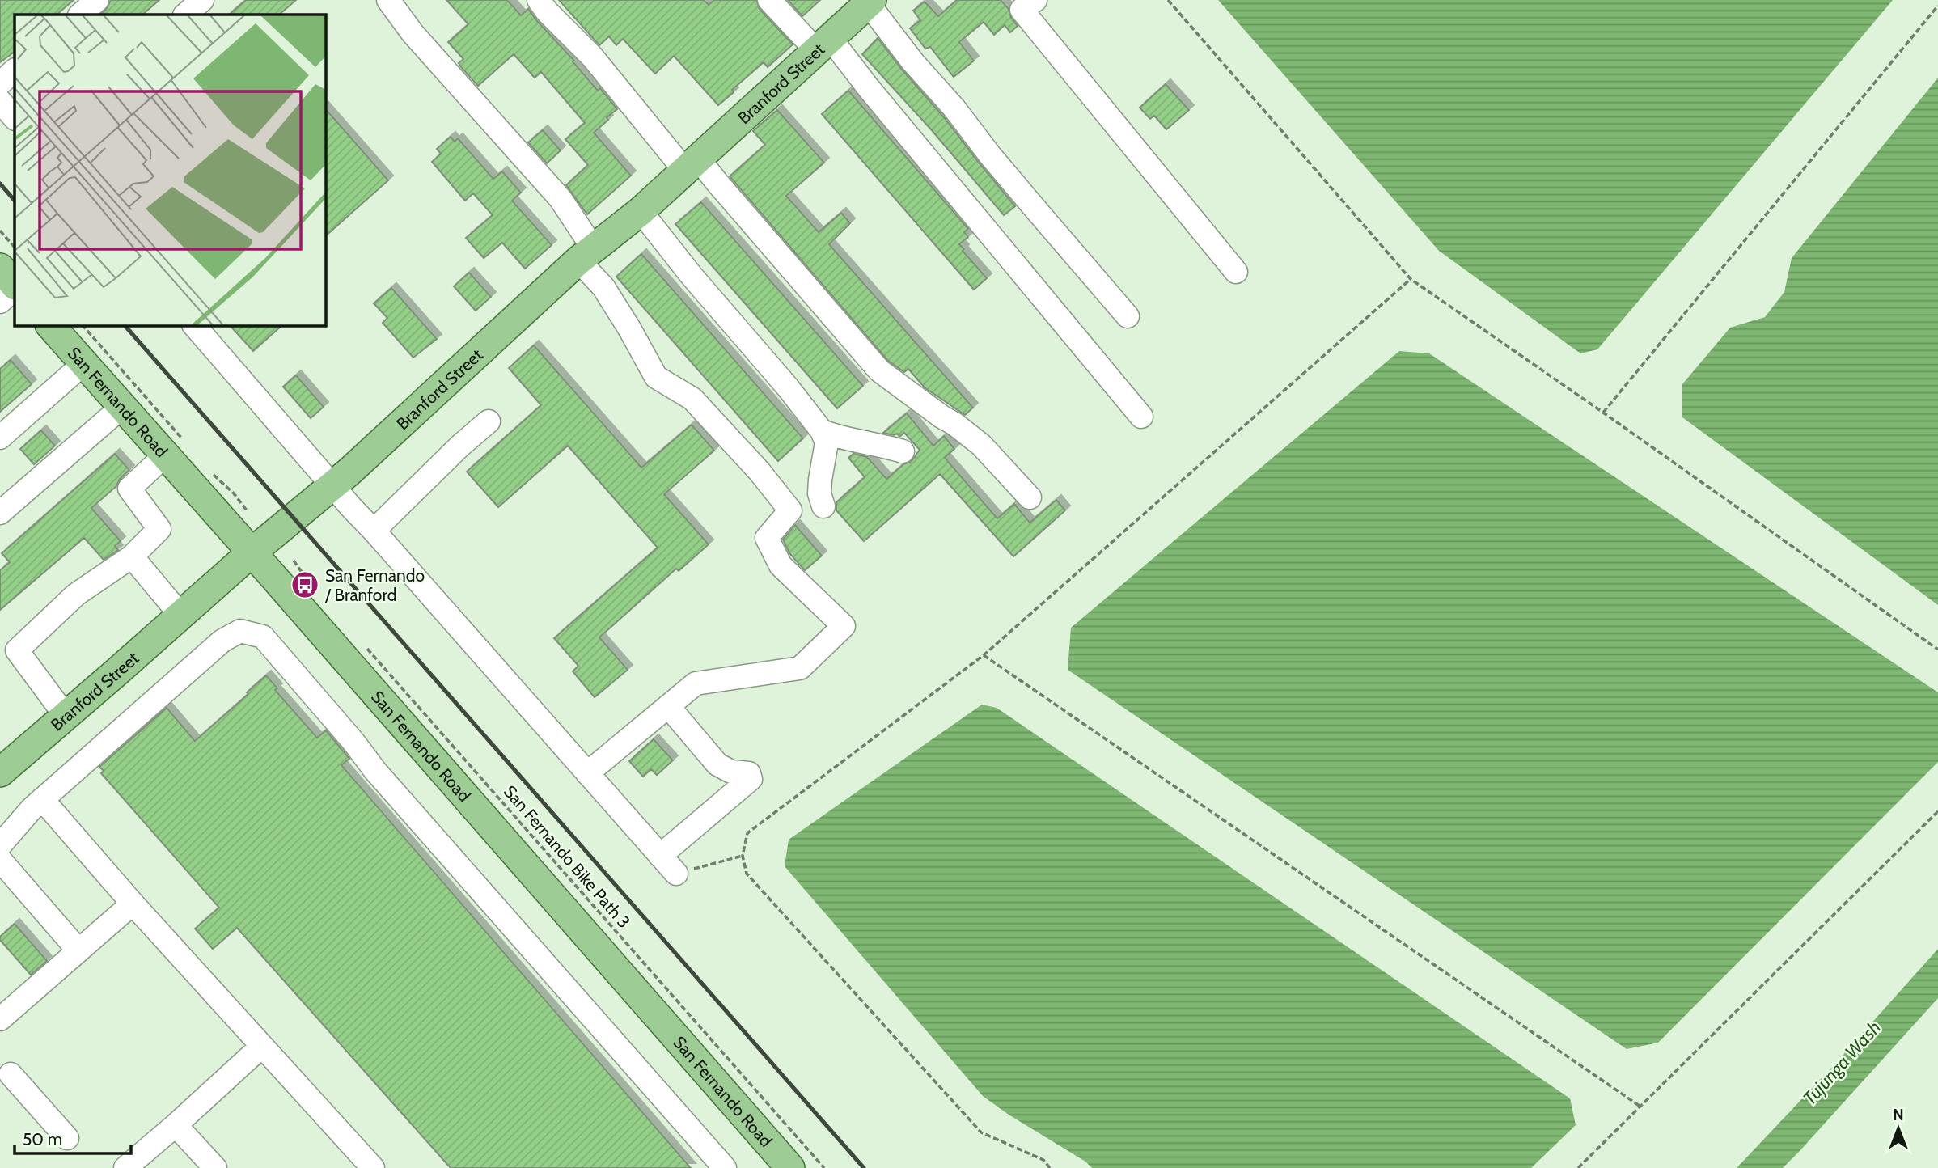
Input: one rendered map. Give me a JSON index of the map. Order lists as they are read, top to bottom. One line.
{"streets":{"main road":["Branford Street","San Fernando Road"],"path":["San Fernando Bike Path 3"]},"crossings":[["Branford Street","San Fernando Road"]],"water":["Tujunga Wash"],"places":{"bus stop":["San Fernando / Branford"]},"scale_bar":"50 m","north":"top"}
